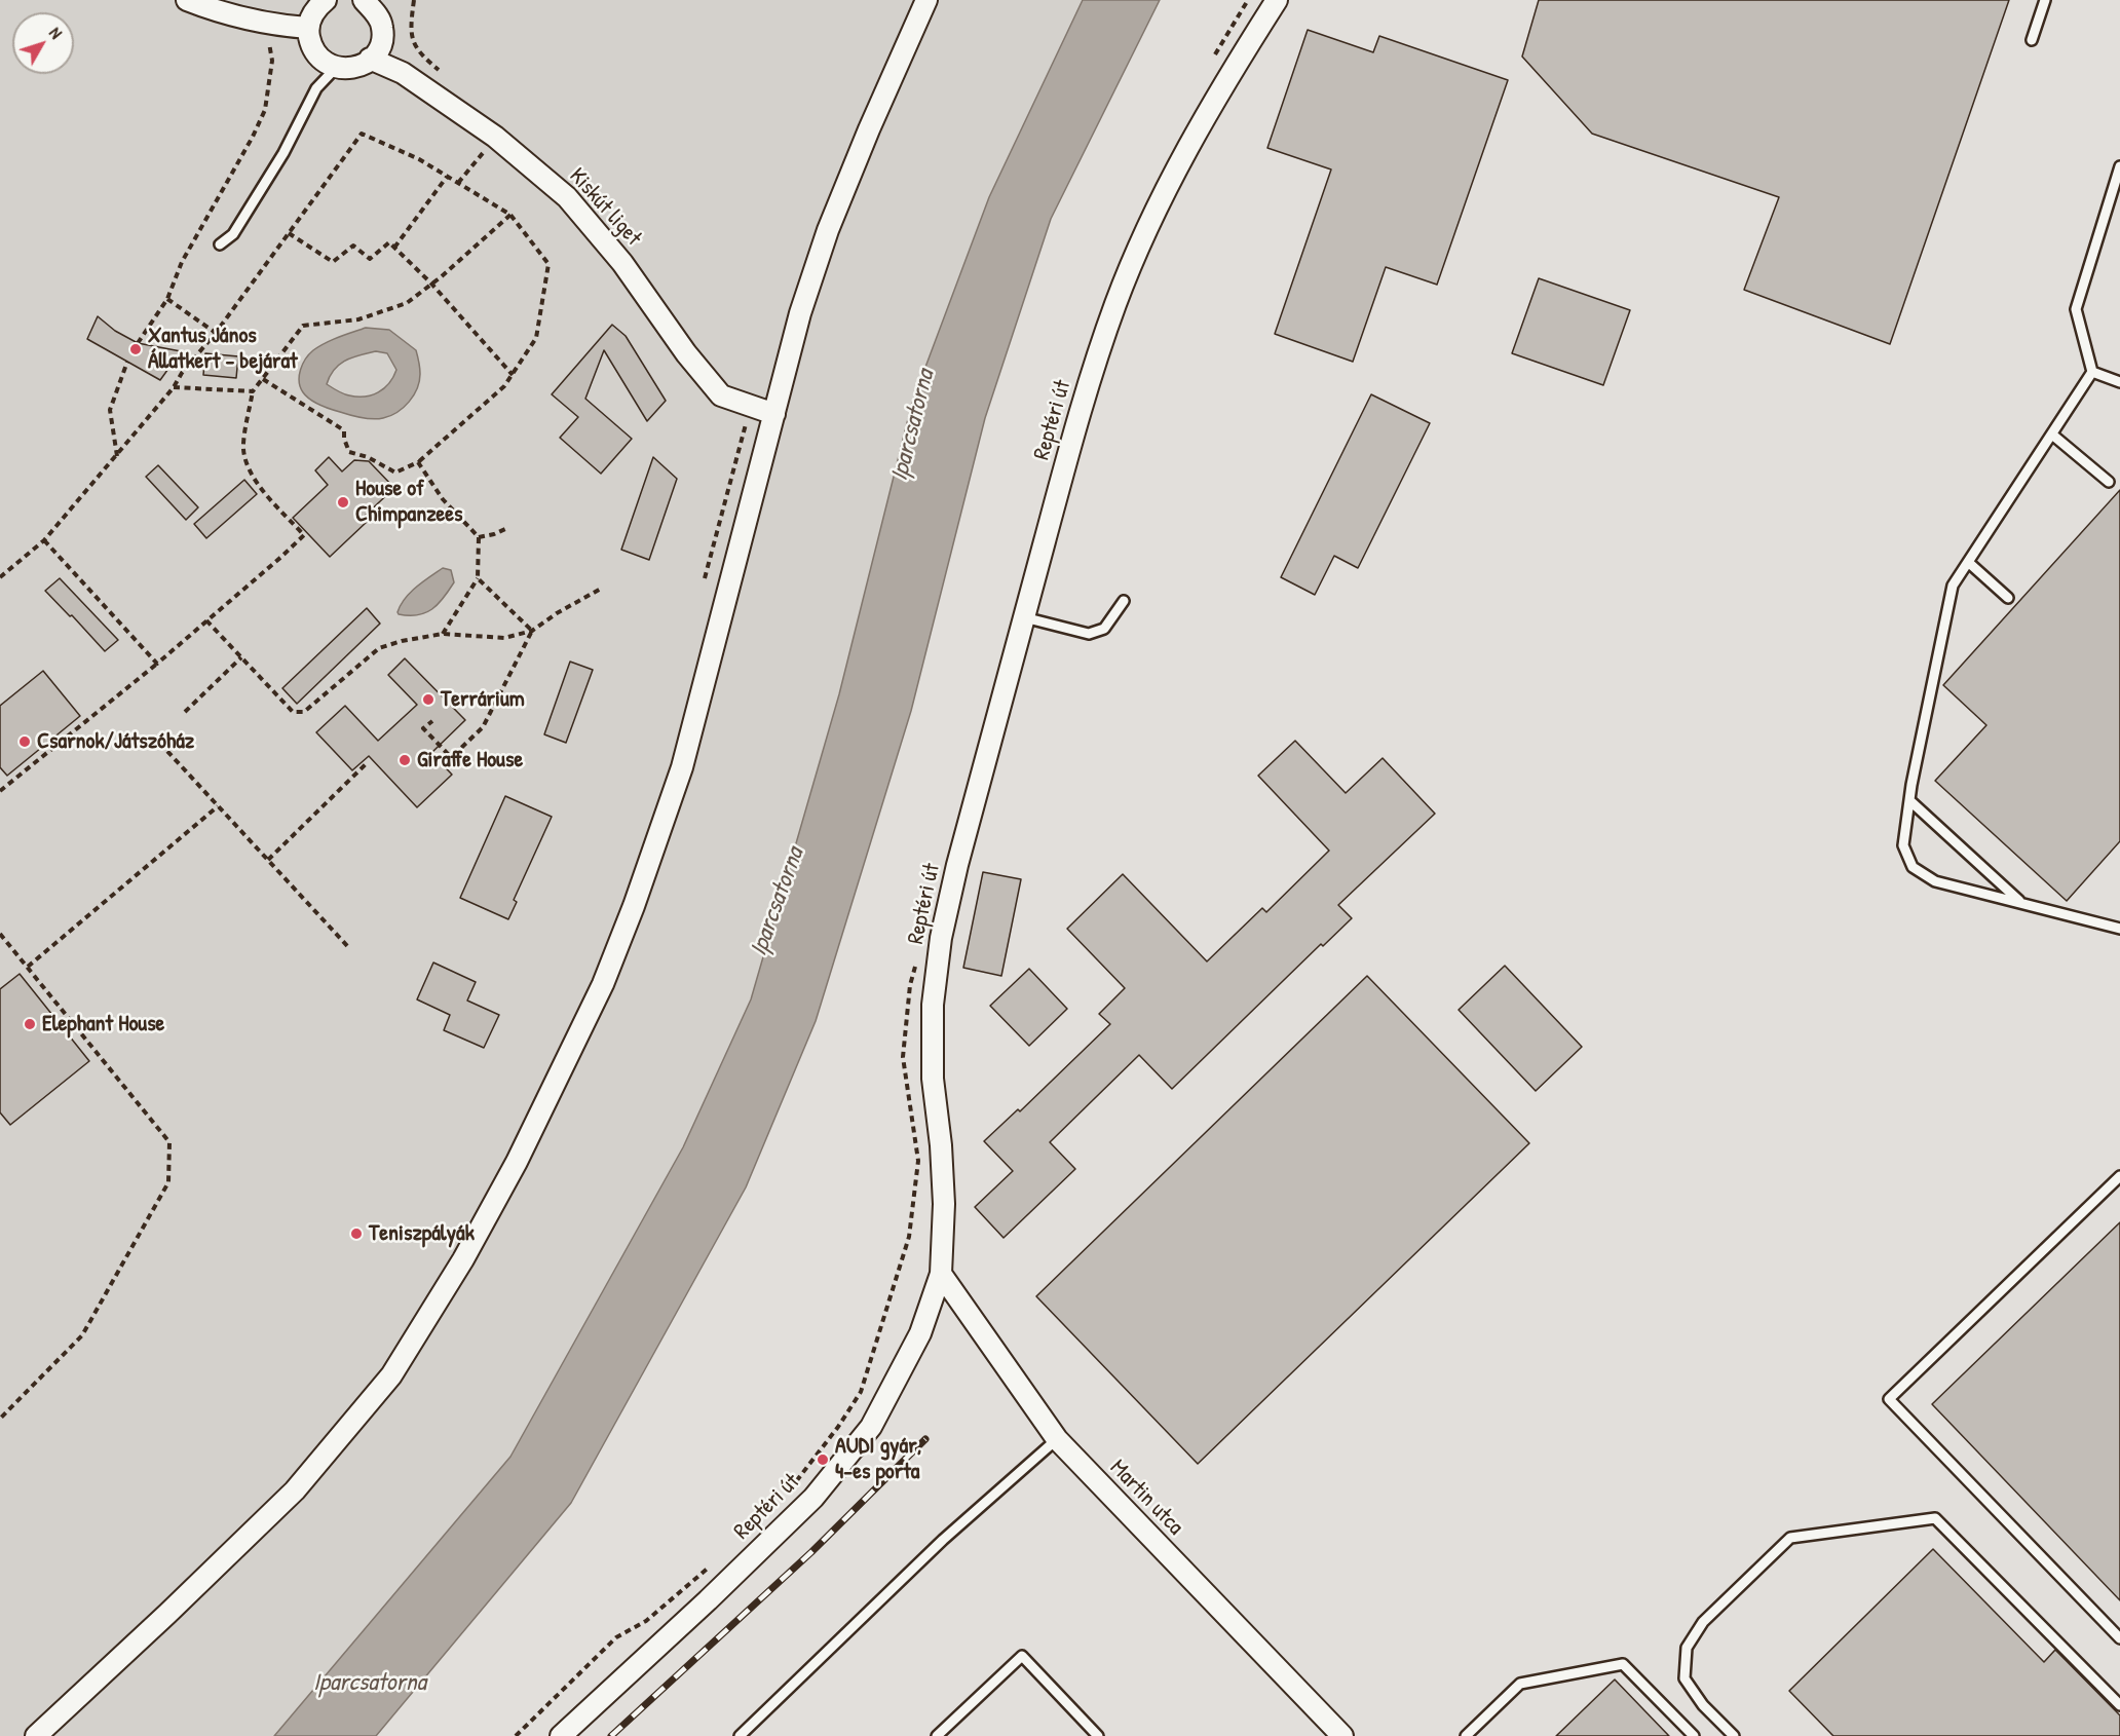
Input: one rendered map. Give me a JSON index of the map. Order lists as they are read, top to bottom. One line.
{"streets":{"street":["Kiskút liget","Reptéri út","Martin utca"]},"crossings":[["Reptéri út","Martin utca"]],"water":["Iparcsatorna"],"places":["Xantus János Állatkert - bejárat","House of Chimpanzees","Terrárium","Csarnok/Játszóház","Giraffe House","Elephant House","Teniszpályák","AUDI gyár, 4-es porta"],"north":"top right"}
